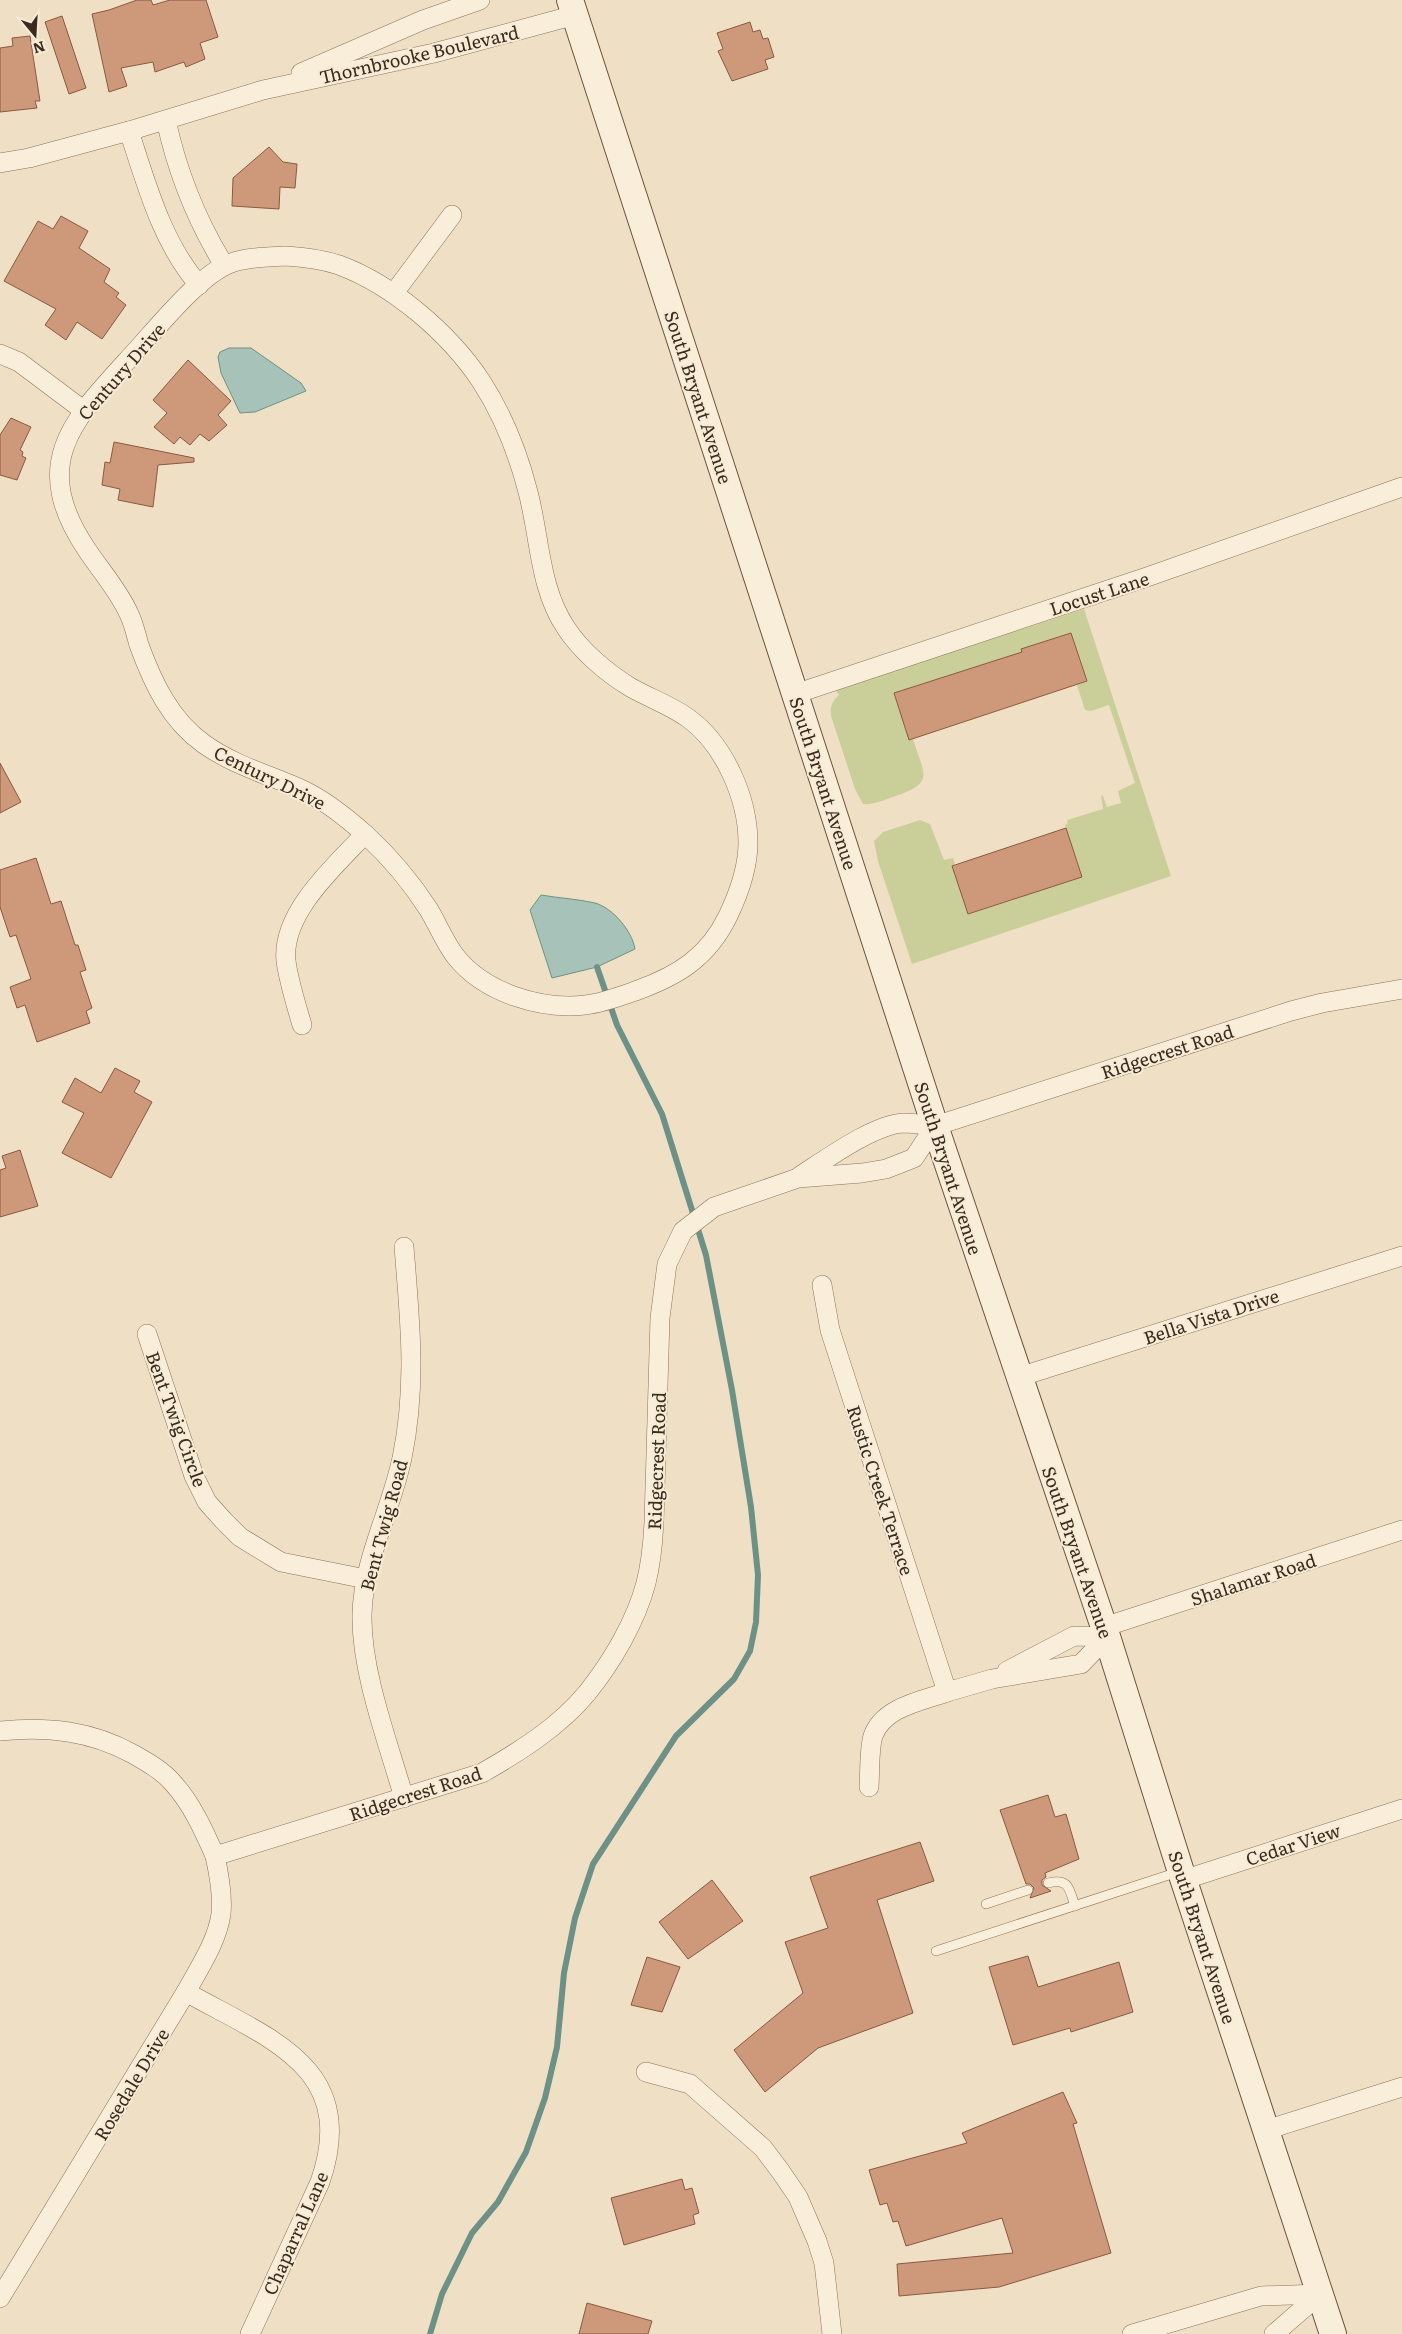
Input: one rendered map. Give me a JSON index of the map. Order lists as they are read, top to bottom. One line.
{"streets":{"street":["Thornbrooke Boulevard","Century Drive","South Bryant Avenue","Locust Lane","Ridgecrest Road","Bella Vista Drive","Bent Twig Circle","Rustic Creek Terrace","Bent Twig Road","Shalamar Road","Cedar View","Rosedale Drive","Chaparral Lane"]},"crossings":[["Thornbrooke Boulevard","South Bryant Avenue"],["South Bryant Avenue","Locust Lane"],["South Bryant Avenue","Ridgecrest Road"],["South Bryant Avenue","Bella Vista Drive"],["South Bryant Avenue","Shalamar Road"],["South Bryant Avenue","Cedar View"],["Ridgecrest Road","Bent Twig Road"],["Ridgecrest Road","Rosedale Drive"],["Bent Twig Circle","Bent Twig Road"],["Rosedale Drive","Chaparral Lane"]],"north":"bottom"}
